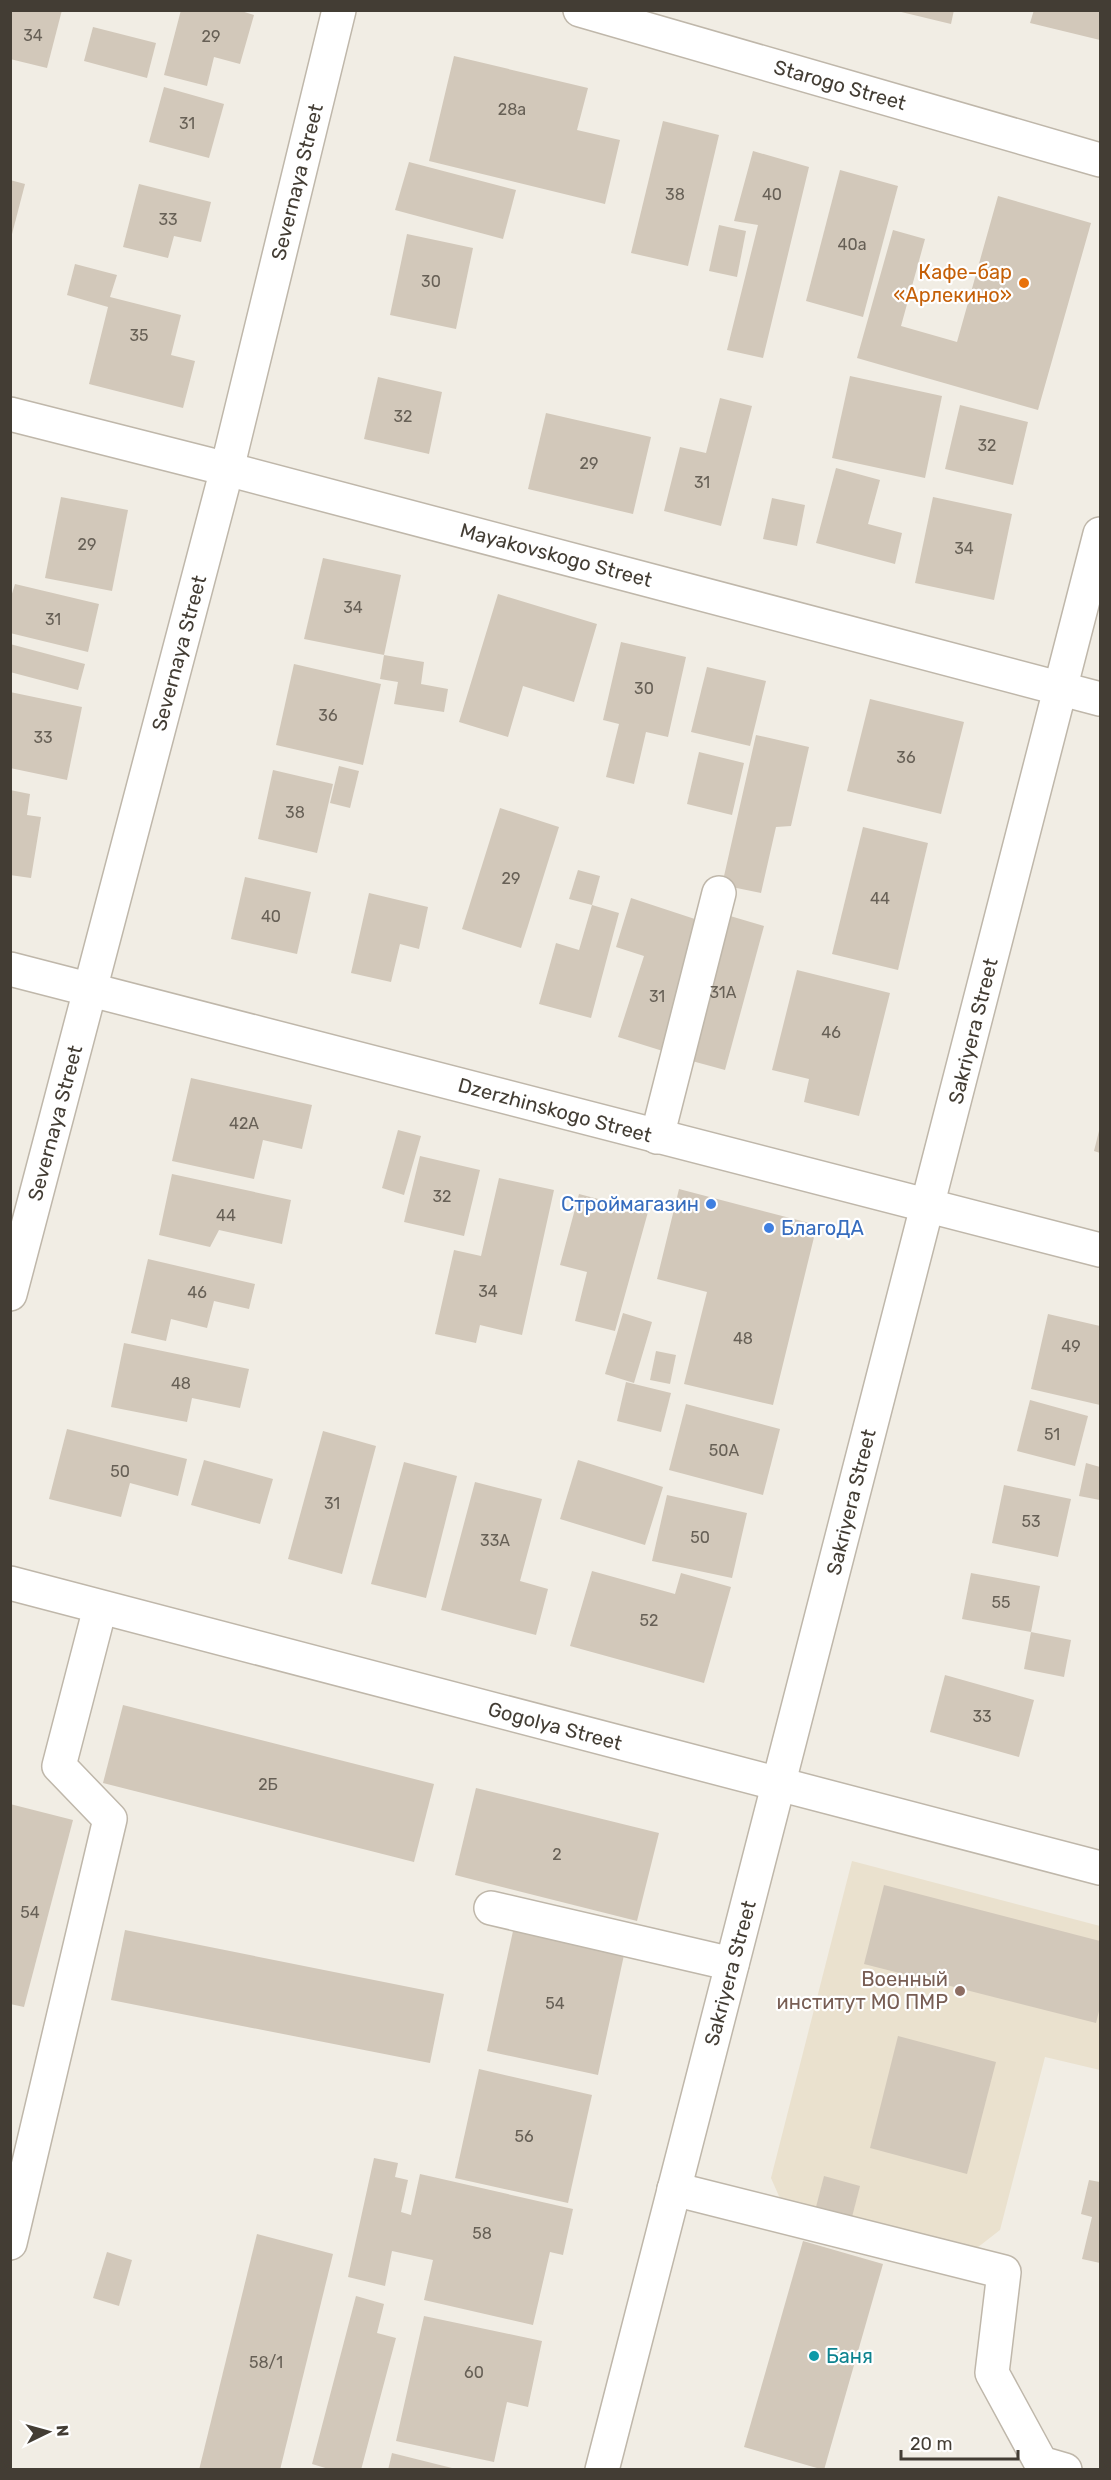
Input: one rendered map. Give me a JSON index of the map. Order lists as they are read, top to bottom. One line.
{"streets":{"street":["Starogo Street","Severnaya Street","Mayakovskogo Street","Sakriyera Street","Dzerzhinskogo Street","Gogolya Street"]},"crossings":[["Severnaya Street","Mayakovskogo Street"],["Severnaya Street","Dzerzhinskogo Street"],["Mayakovskogo Street","Sakriyera Street"],["Sakriyera Street","Dzerzhinskogo Street"],["Sakriyera Street","Gogolya Street"]],"places":["Кафе-бар «Арлекино»","Строймагазин","БлагоДА","Военный институт МО ПМР","Баня"],"house_numbers":["34","29","28а","31","38","40","33","40а","30","35","32","32","29","31","29","34","34","31","30","36","33","36","38","29","44","40","31А","31","46","42А","32","44","34","46","48","49","48","51","50А","50","31","53","50","33А","55","52","33","2Б","2","54","54","56","58","58/1","60"],"scale_bar":"20 m","north":"right"}
